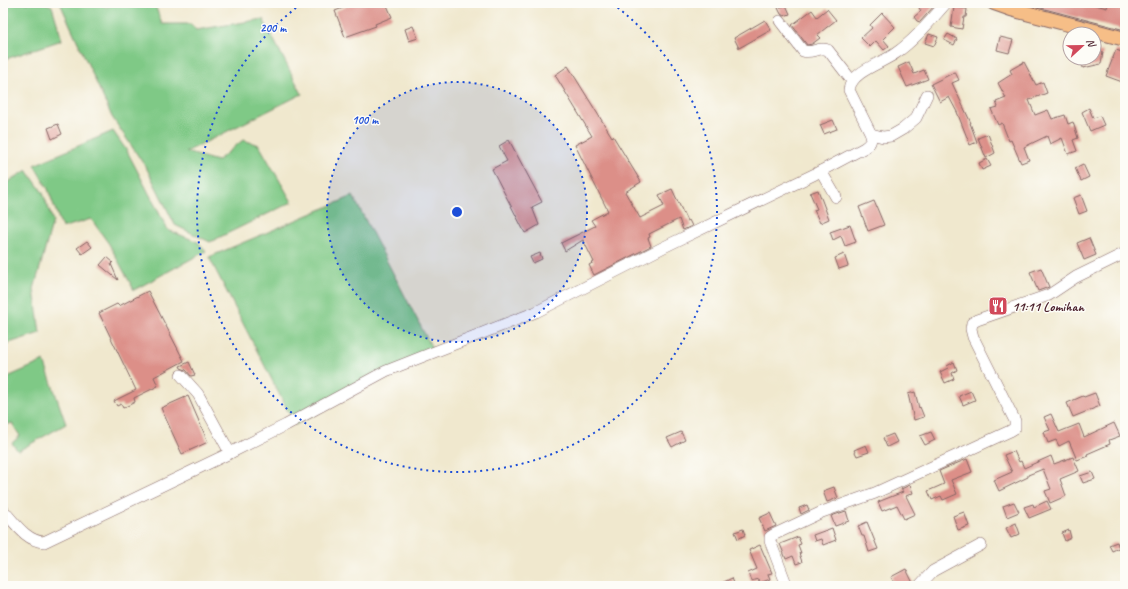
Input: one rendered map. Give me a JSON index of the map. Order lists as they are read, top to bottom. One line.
{"places":{"restaurant":["11:11 Lomihan"]},"north":"right","rings":["200 m","100 m"]}
